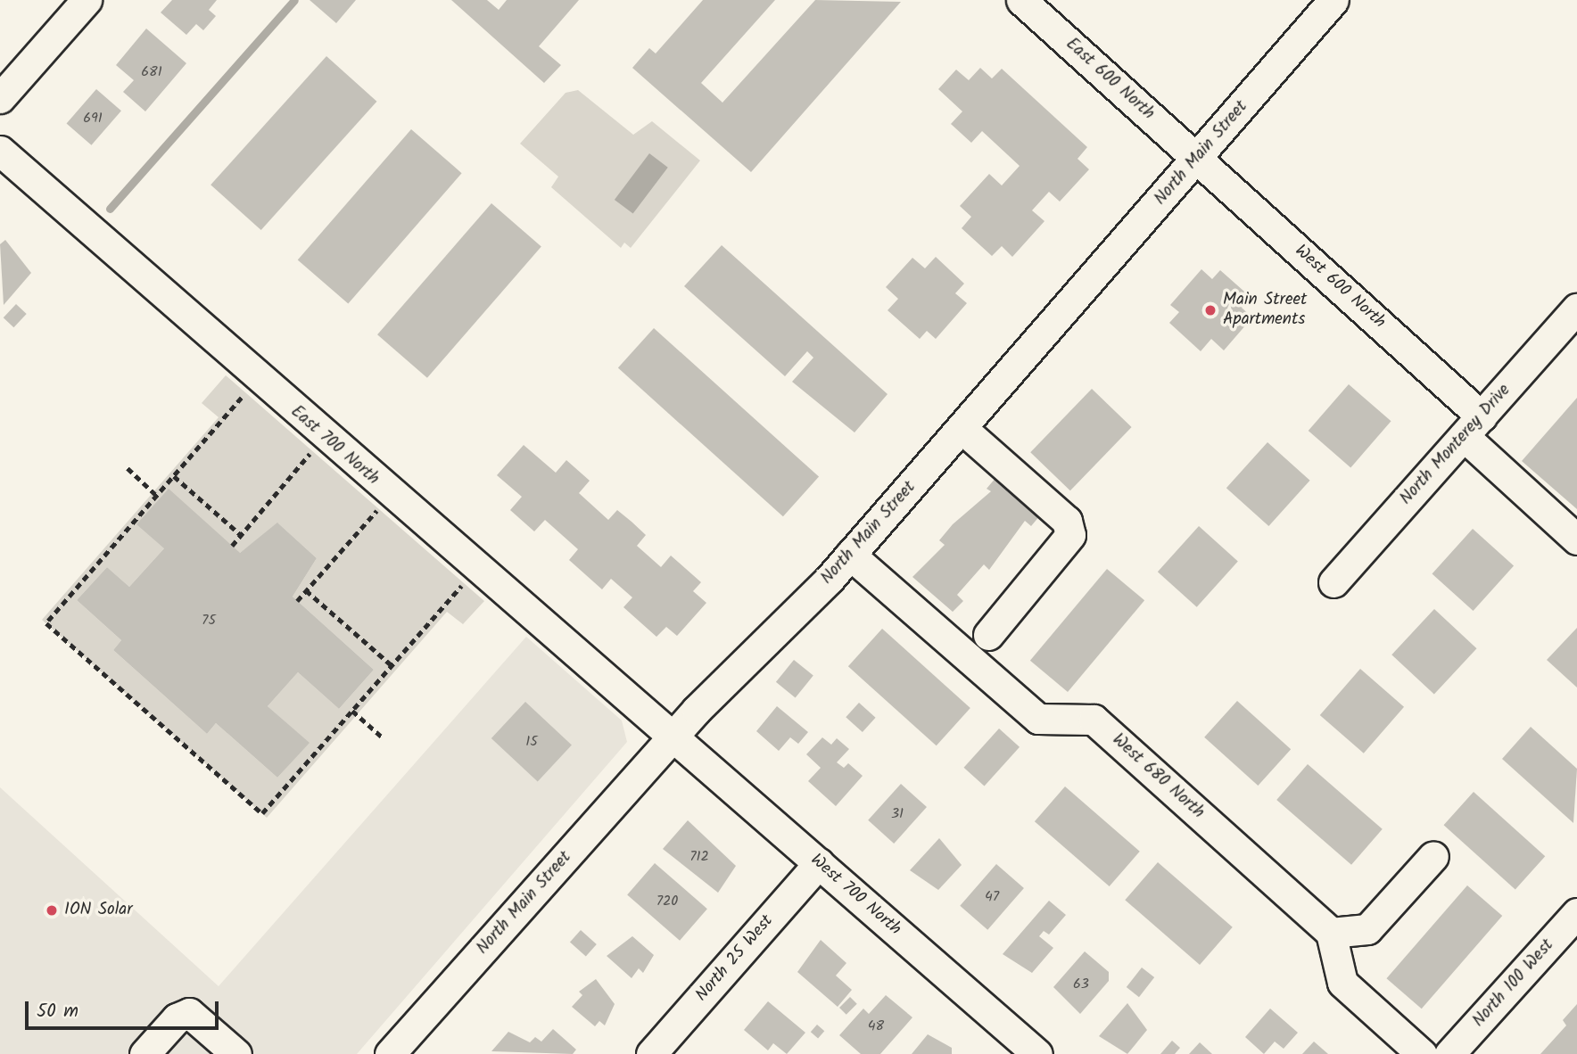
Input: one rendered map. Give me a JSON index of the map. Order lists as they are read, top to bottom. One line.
{"streets":{"street":["East 600 North","North Main Street","West 600 North","North Monterey Drive","East 700 North","West 680 North","West 700 North","North 25 West","North 100 West"]},"crossings":[["East 600 North","North Main Street"],["East 600 North","West 600 North"],["North Main Street","West 600 North"],["North Main Street","East 700 North"],["North Main Street","West 680 North"],["North Main Street","West 700 North"],["West 600 North","North Monterey Drive"],["East 700 North","West 700 North"],["West 700 North","North 25 West"]],"places":["Main Street Apartments","ION Solar"],"house_numbers":["681","691","75","15","31","712","47","720","63","48"],"scale_bar":"50 m"}
